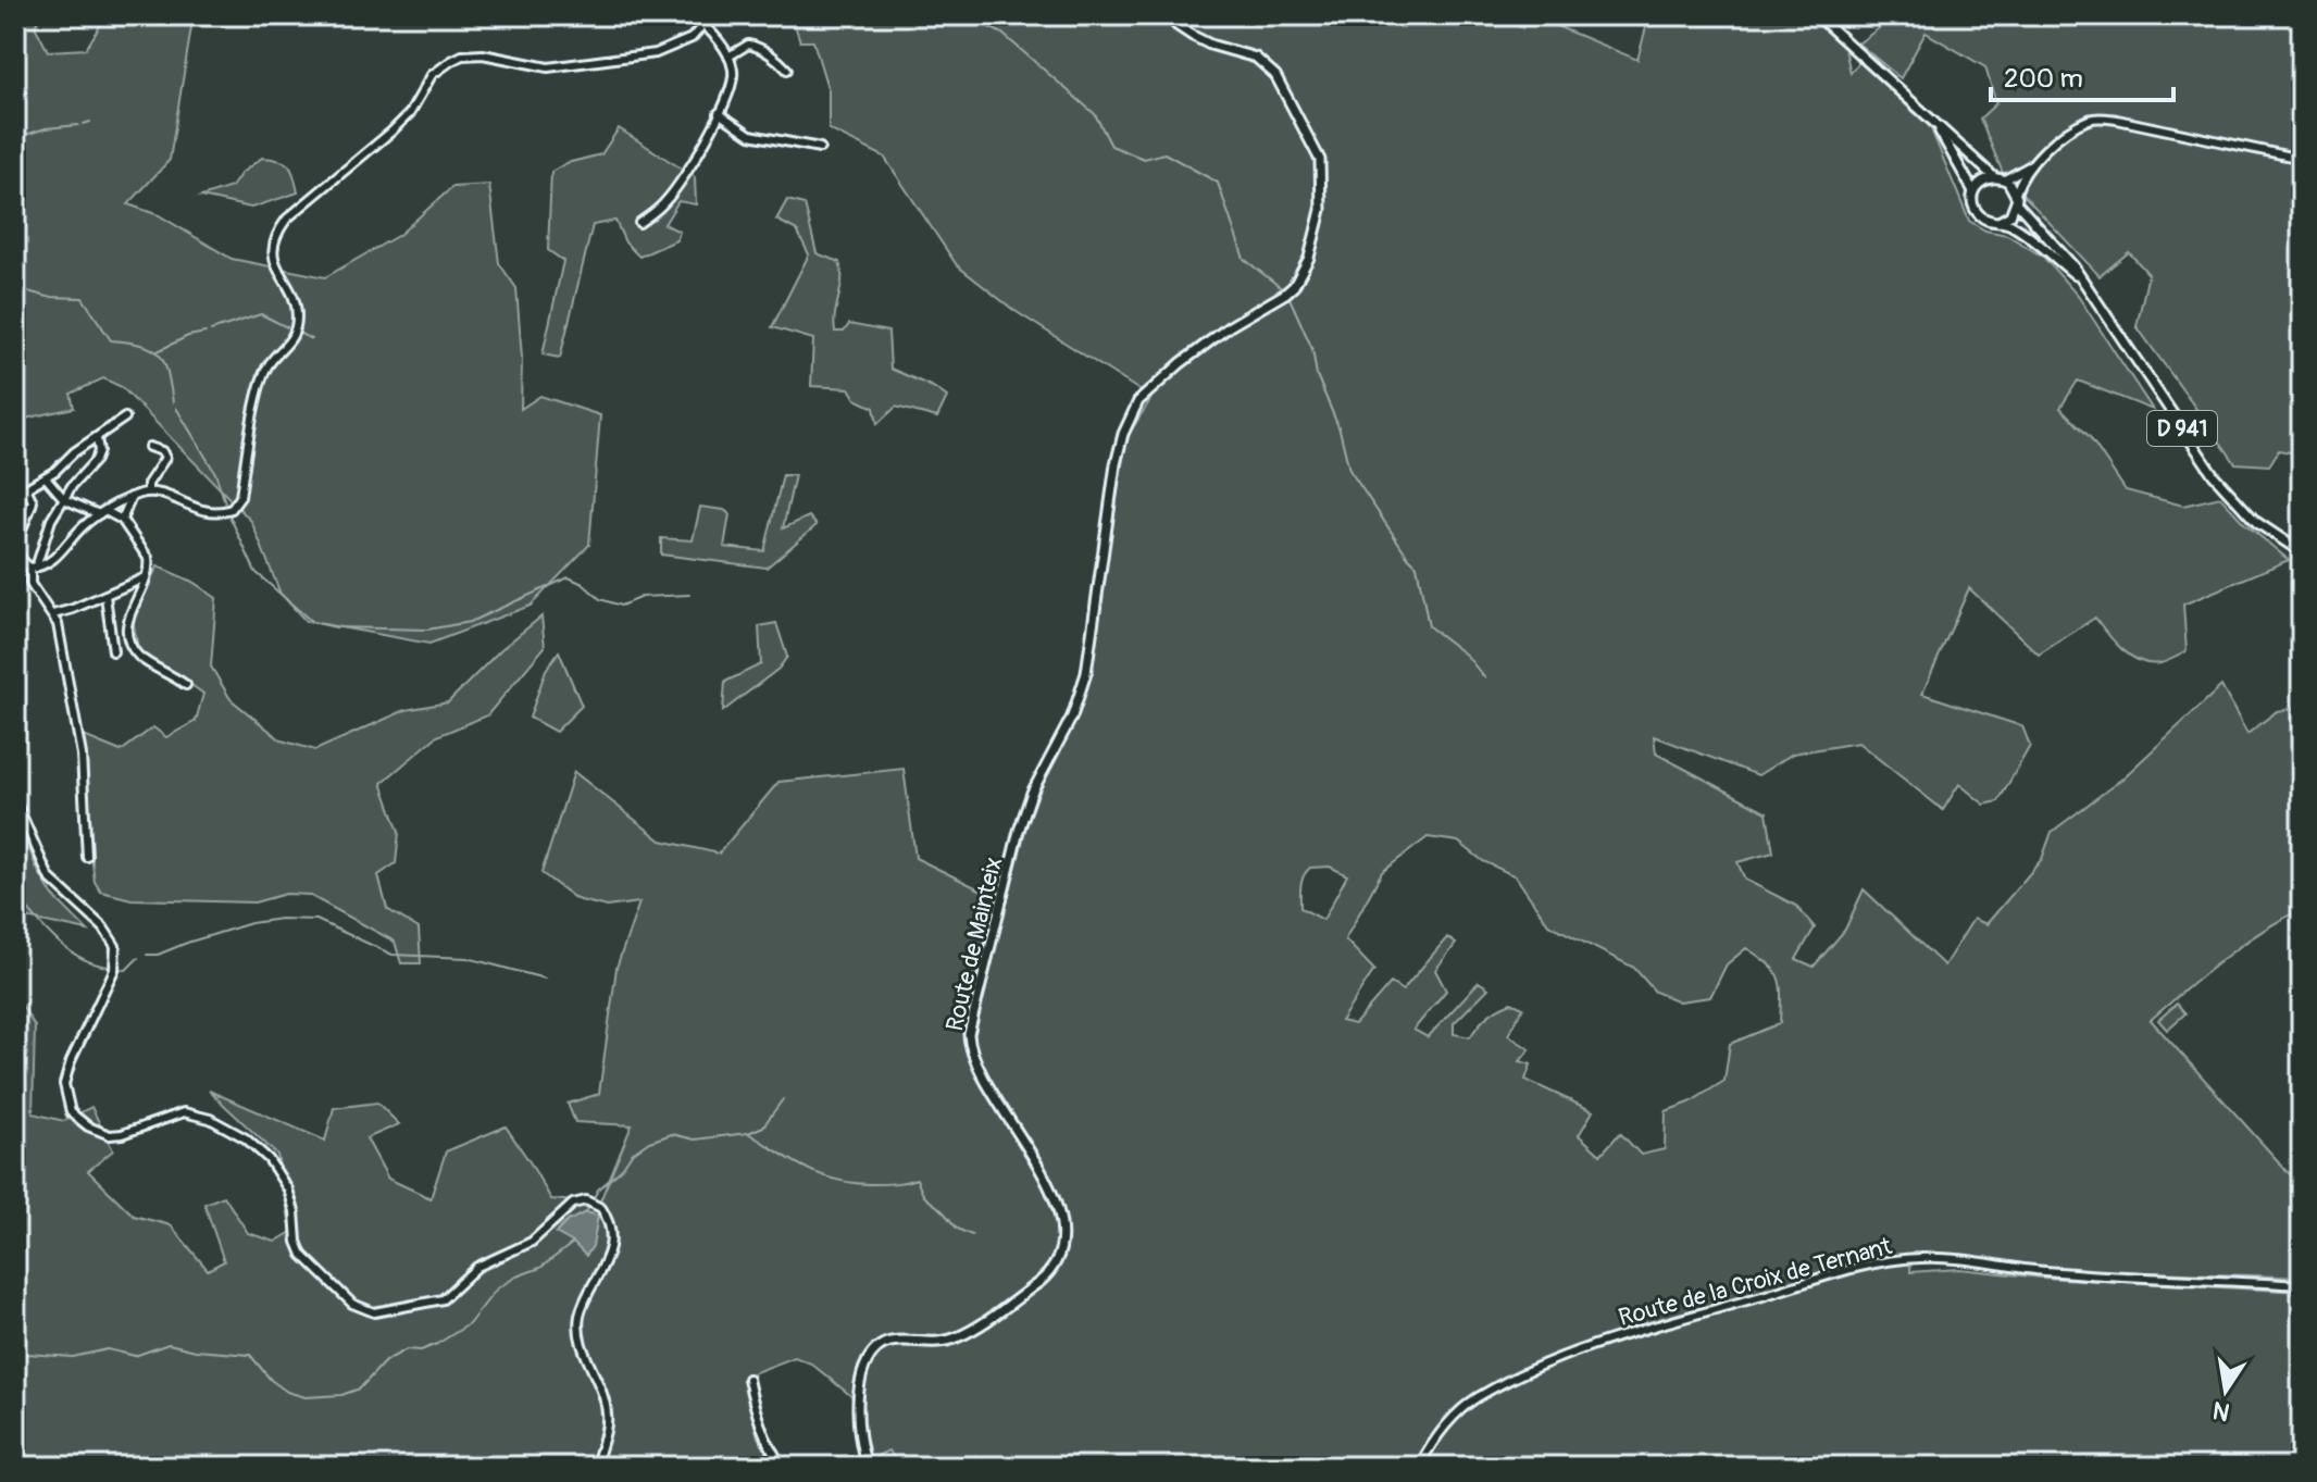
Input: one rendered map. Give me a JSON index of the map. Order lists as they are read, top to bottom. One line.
{"streets":{"main road":["D 941","Route de Mainteix"],"street":["Route de la Croix de Ternant"]},"scale_bar":"200 m","north":"bottom"}
